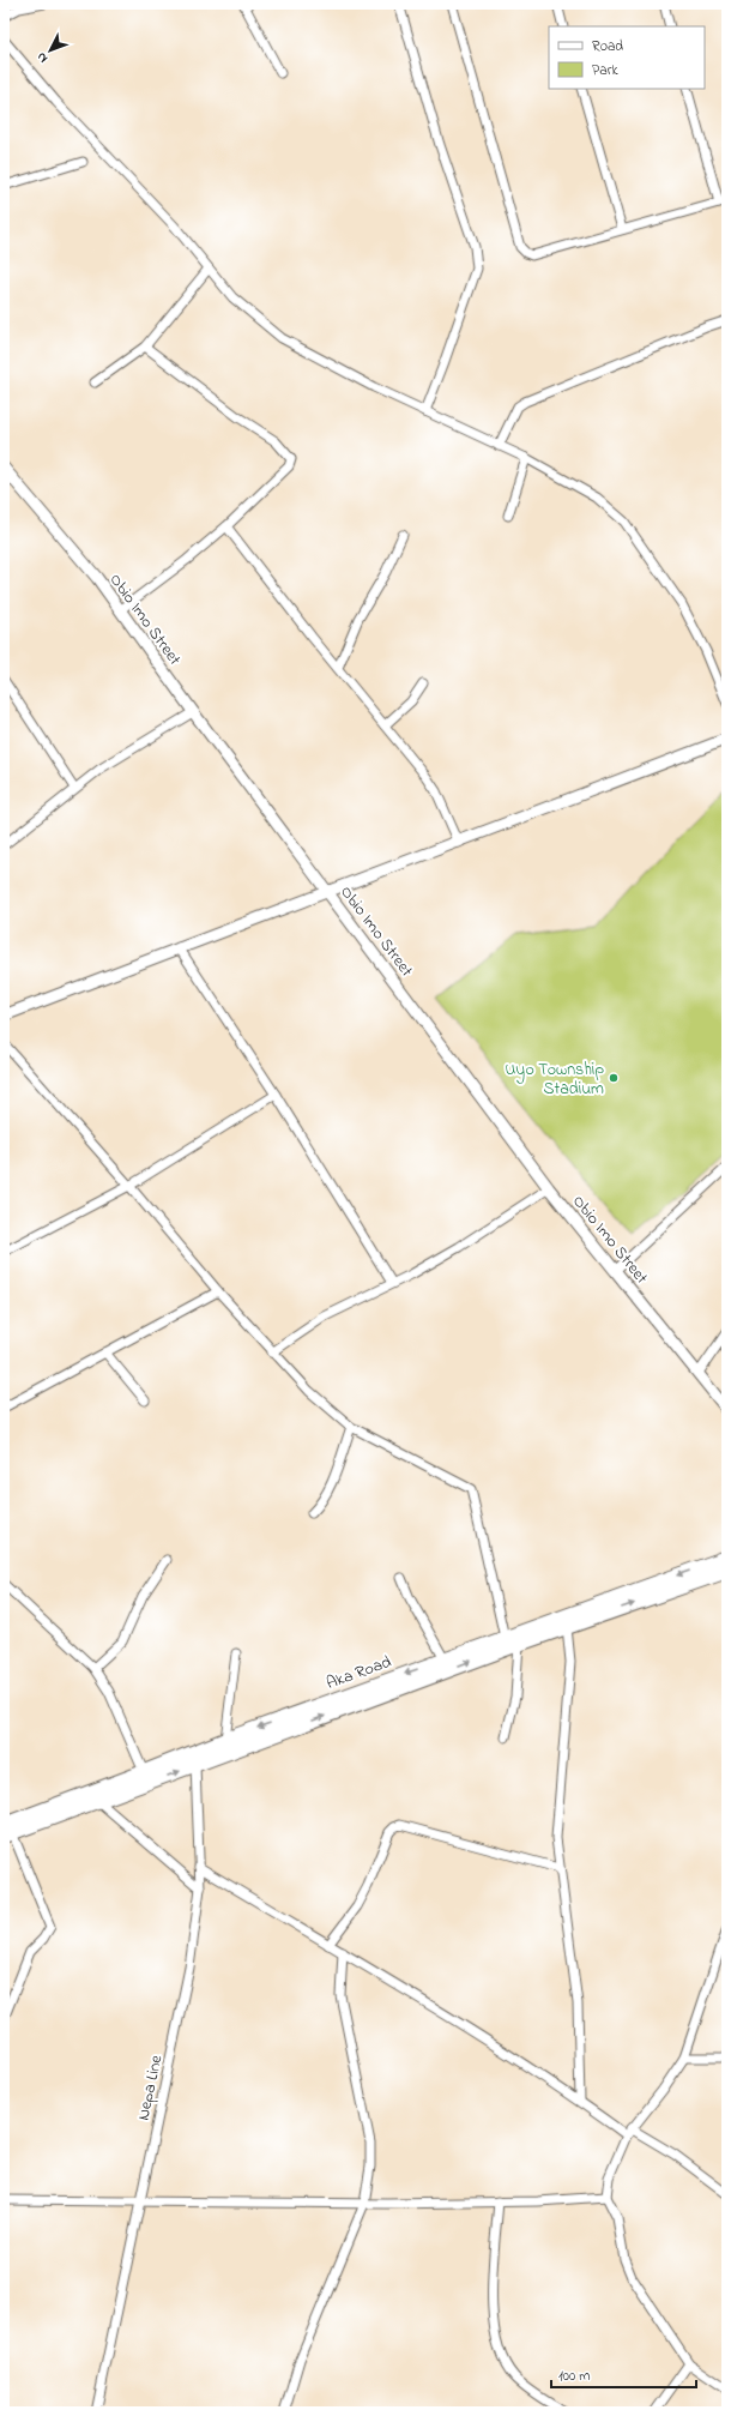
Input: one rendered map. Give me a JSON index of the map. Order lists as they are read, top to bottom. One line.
{"streets":{"main road":["Aka Road"],"street":["Obio Imo Street","Nepa Line"]},"crossings":[["Aka Road","Nepa Line"]],"places":["Uyo Township Stadium"],"legend":["Road","Park"],"scale_bar":"100 m","north":"bottom left"}
